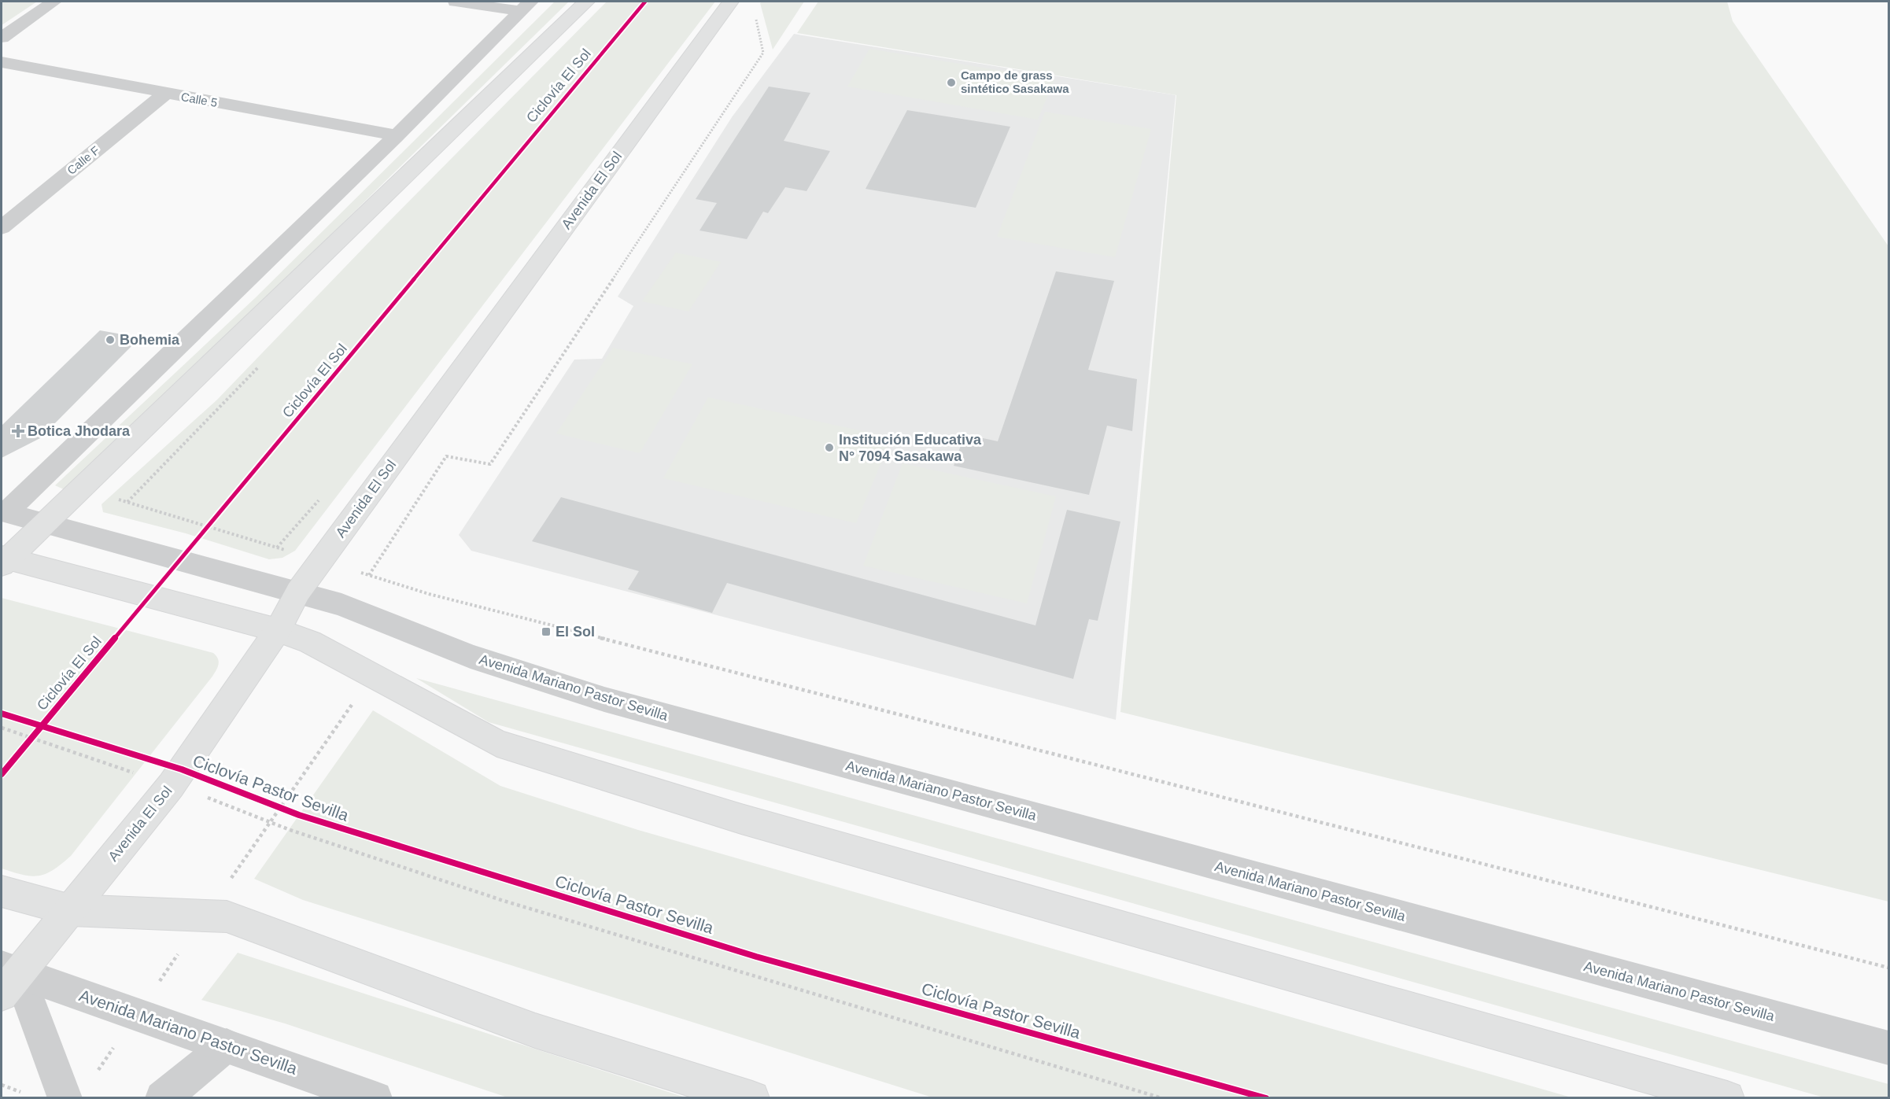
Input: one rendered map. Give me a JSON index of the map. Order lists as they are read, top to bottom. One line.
{"streets":{"main road":["Avenida El Sol"],"street":["Calle 5","Calle F","Avenida Mariano Pastor Sevilla"],"cycle path":["Ciclovía El Sol","Ciclovía Pastor Sevilla"]},"crossings":[["Calle 5","Calle F"],["Avenida El Sol","Avenida Mariano Pastor Sevilla"]],"places":{"other":["Campo de grass sintético Sasakawa","Bohemia","Institución Educativa N° 7094 Sasakawa"],"health":["Botica Jhodara"],"transit":["El Sol"]}}
